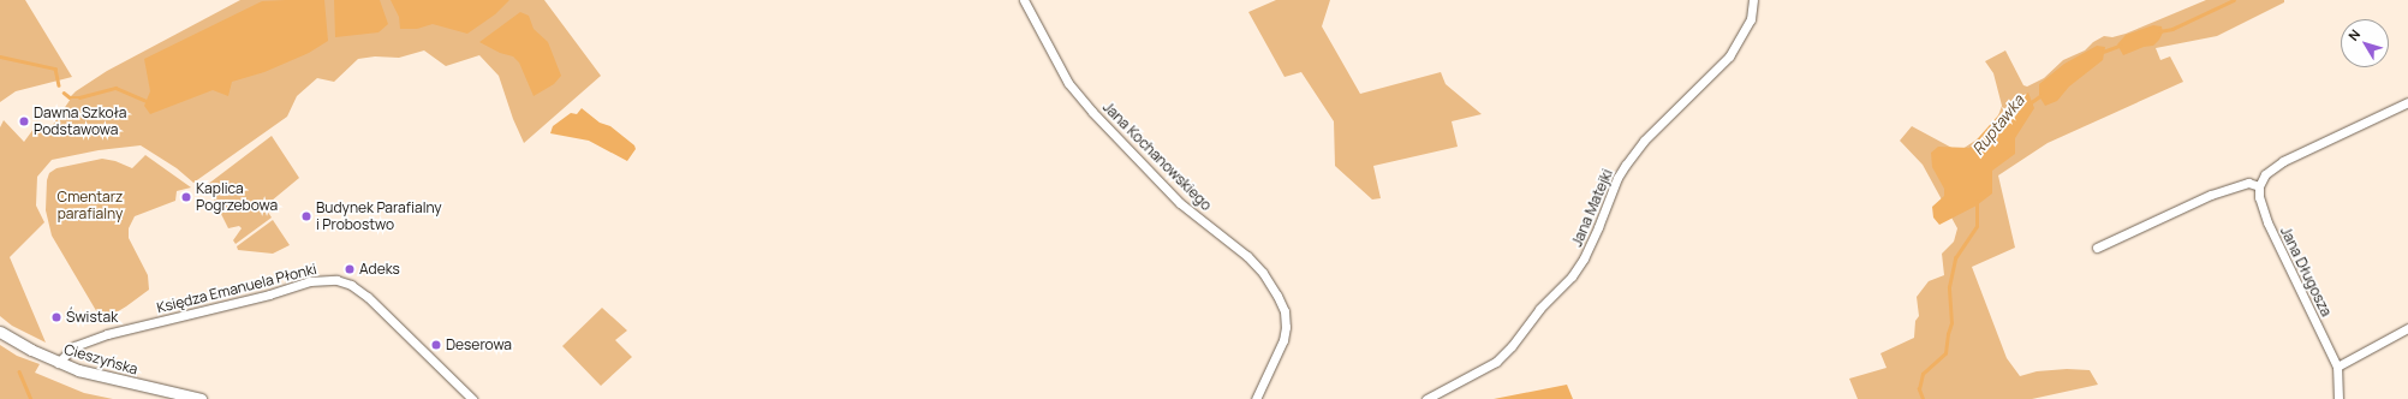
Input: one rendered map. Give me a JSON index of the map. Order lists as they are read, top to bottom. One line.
{"streets":{"main road":["Cieszyńska"],"street":["Jana Kochanowskiego","Jana Matejki","Jana Długosza","Księdza Emanuela Płonki"]},"crossings":[["Księdza Emanuela Płonki","Cieszyńska"]],"water":["Ruptawka"],"parks":["Cmentarz parafialny"],"places":["Dawna Szkoła Podstawowa","Kaplica Pogrzebowa","Budynek Parafialny i Probostwo","Adeks","Świstak","Deserowa"],"north":"top left"}
